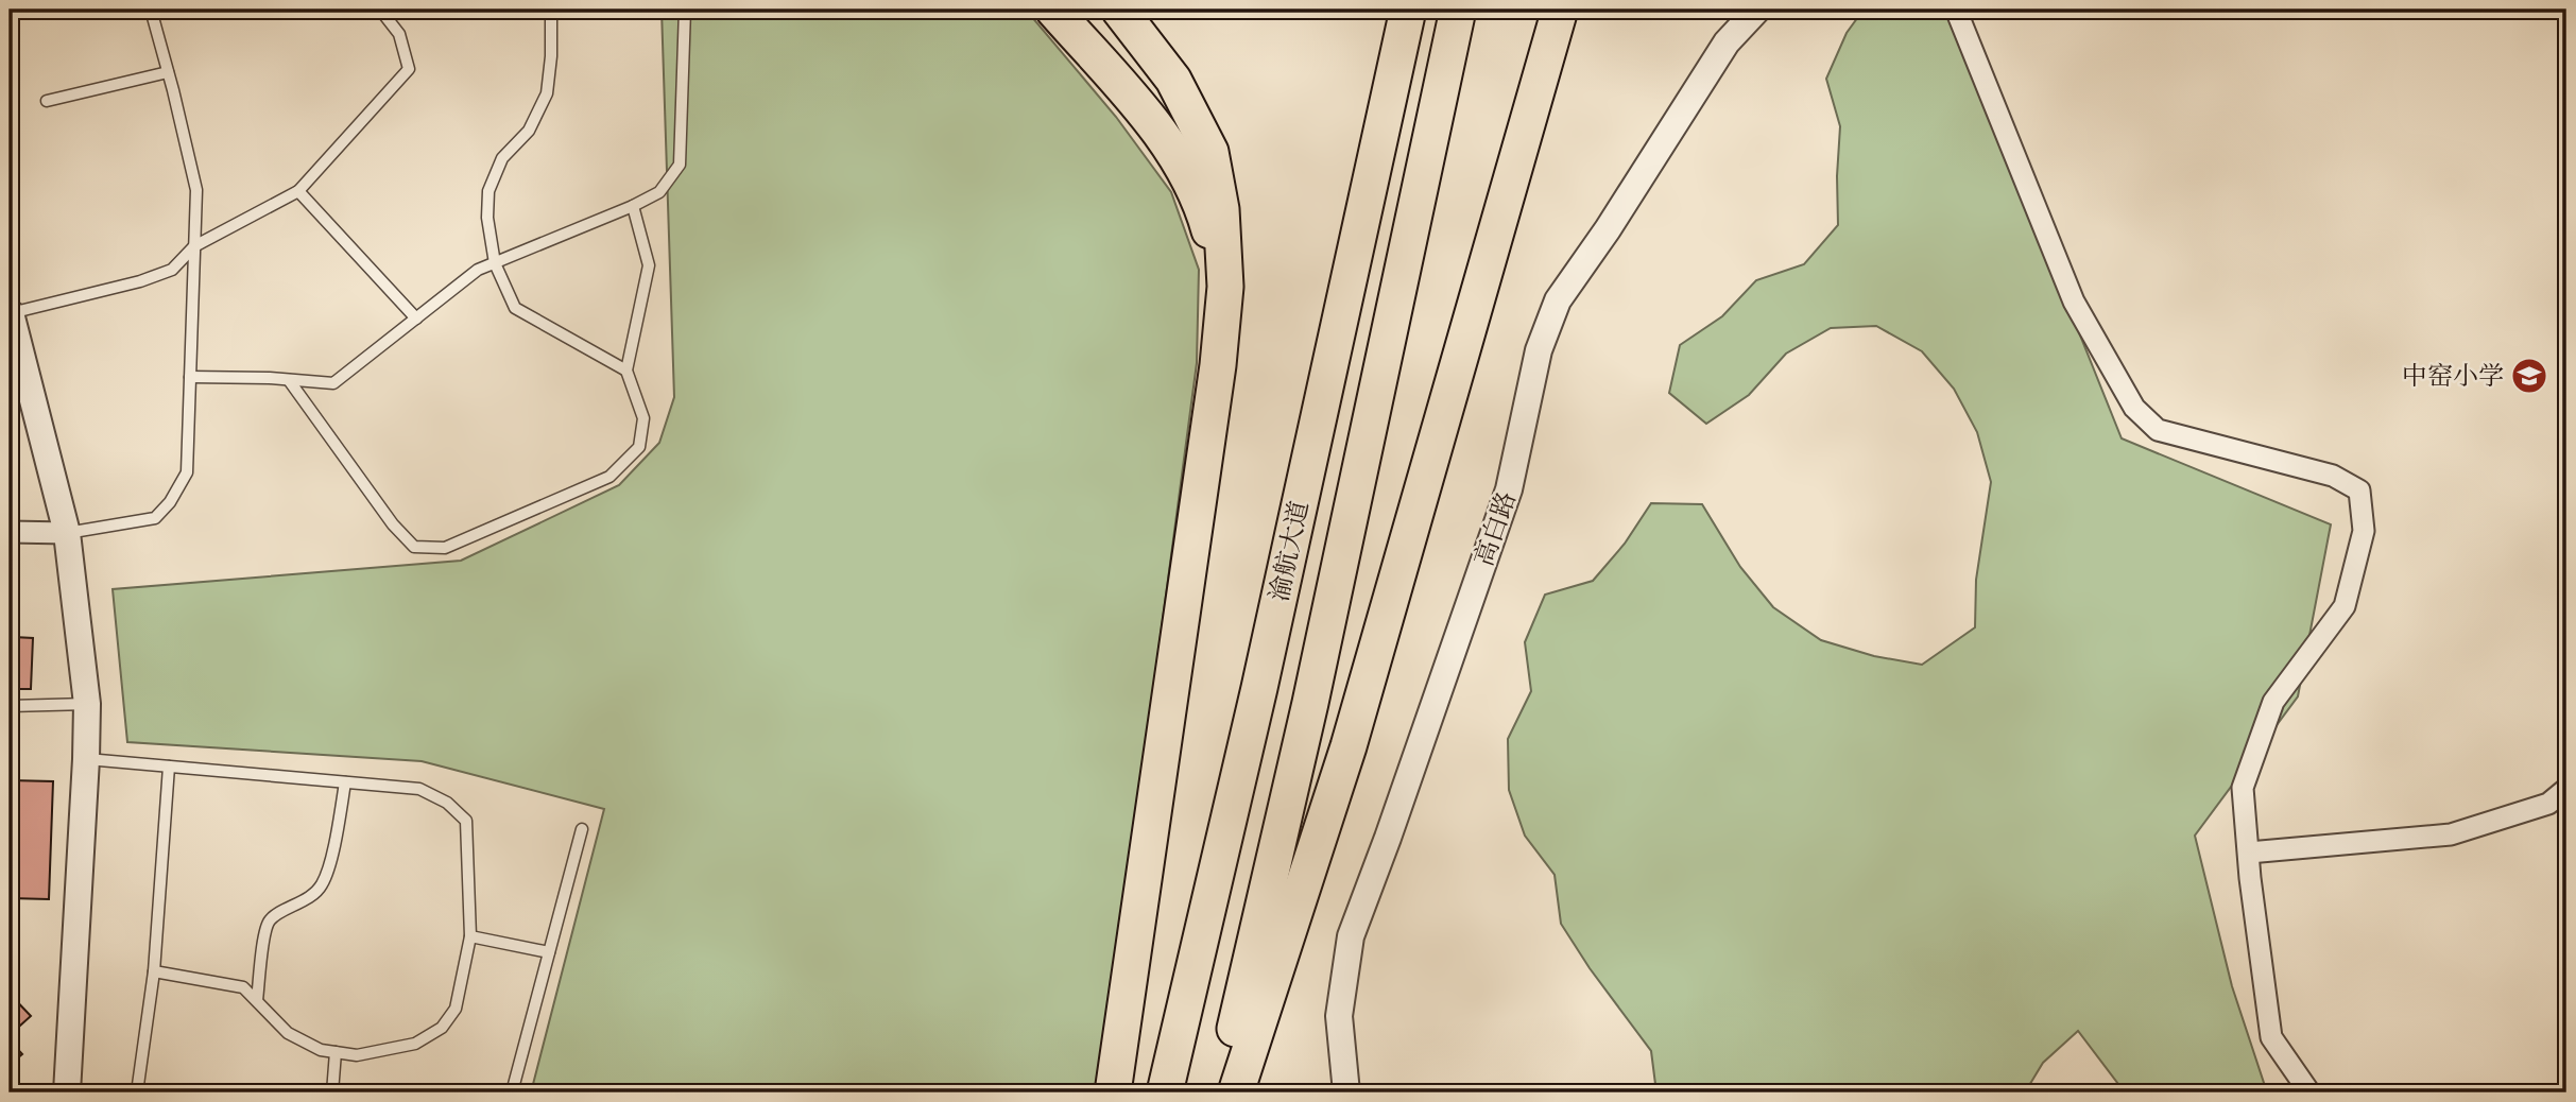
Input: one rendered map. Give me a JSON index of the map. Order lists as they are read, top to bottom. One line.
{"streets":{"highway":["渝航大道"],"street":["高白路"]},"places":{"school or university":["中窑小学"]}}
